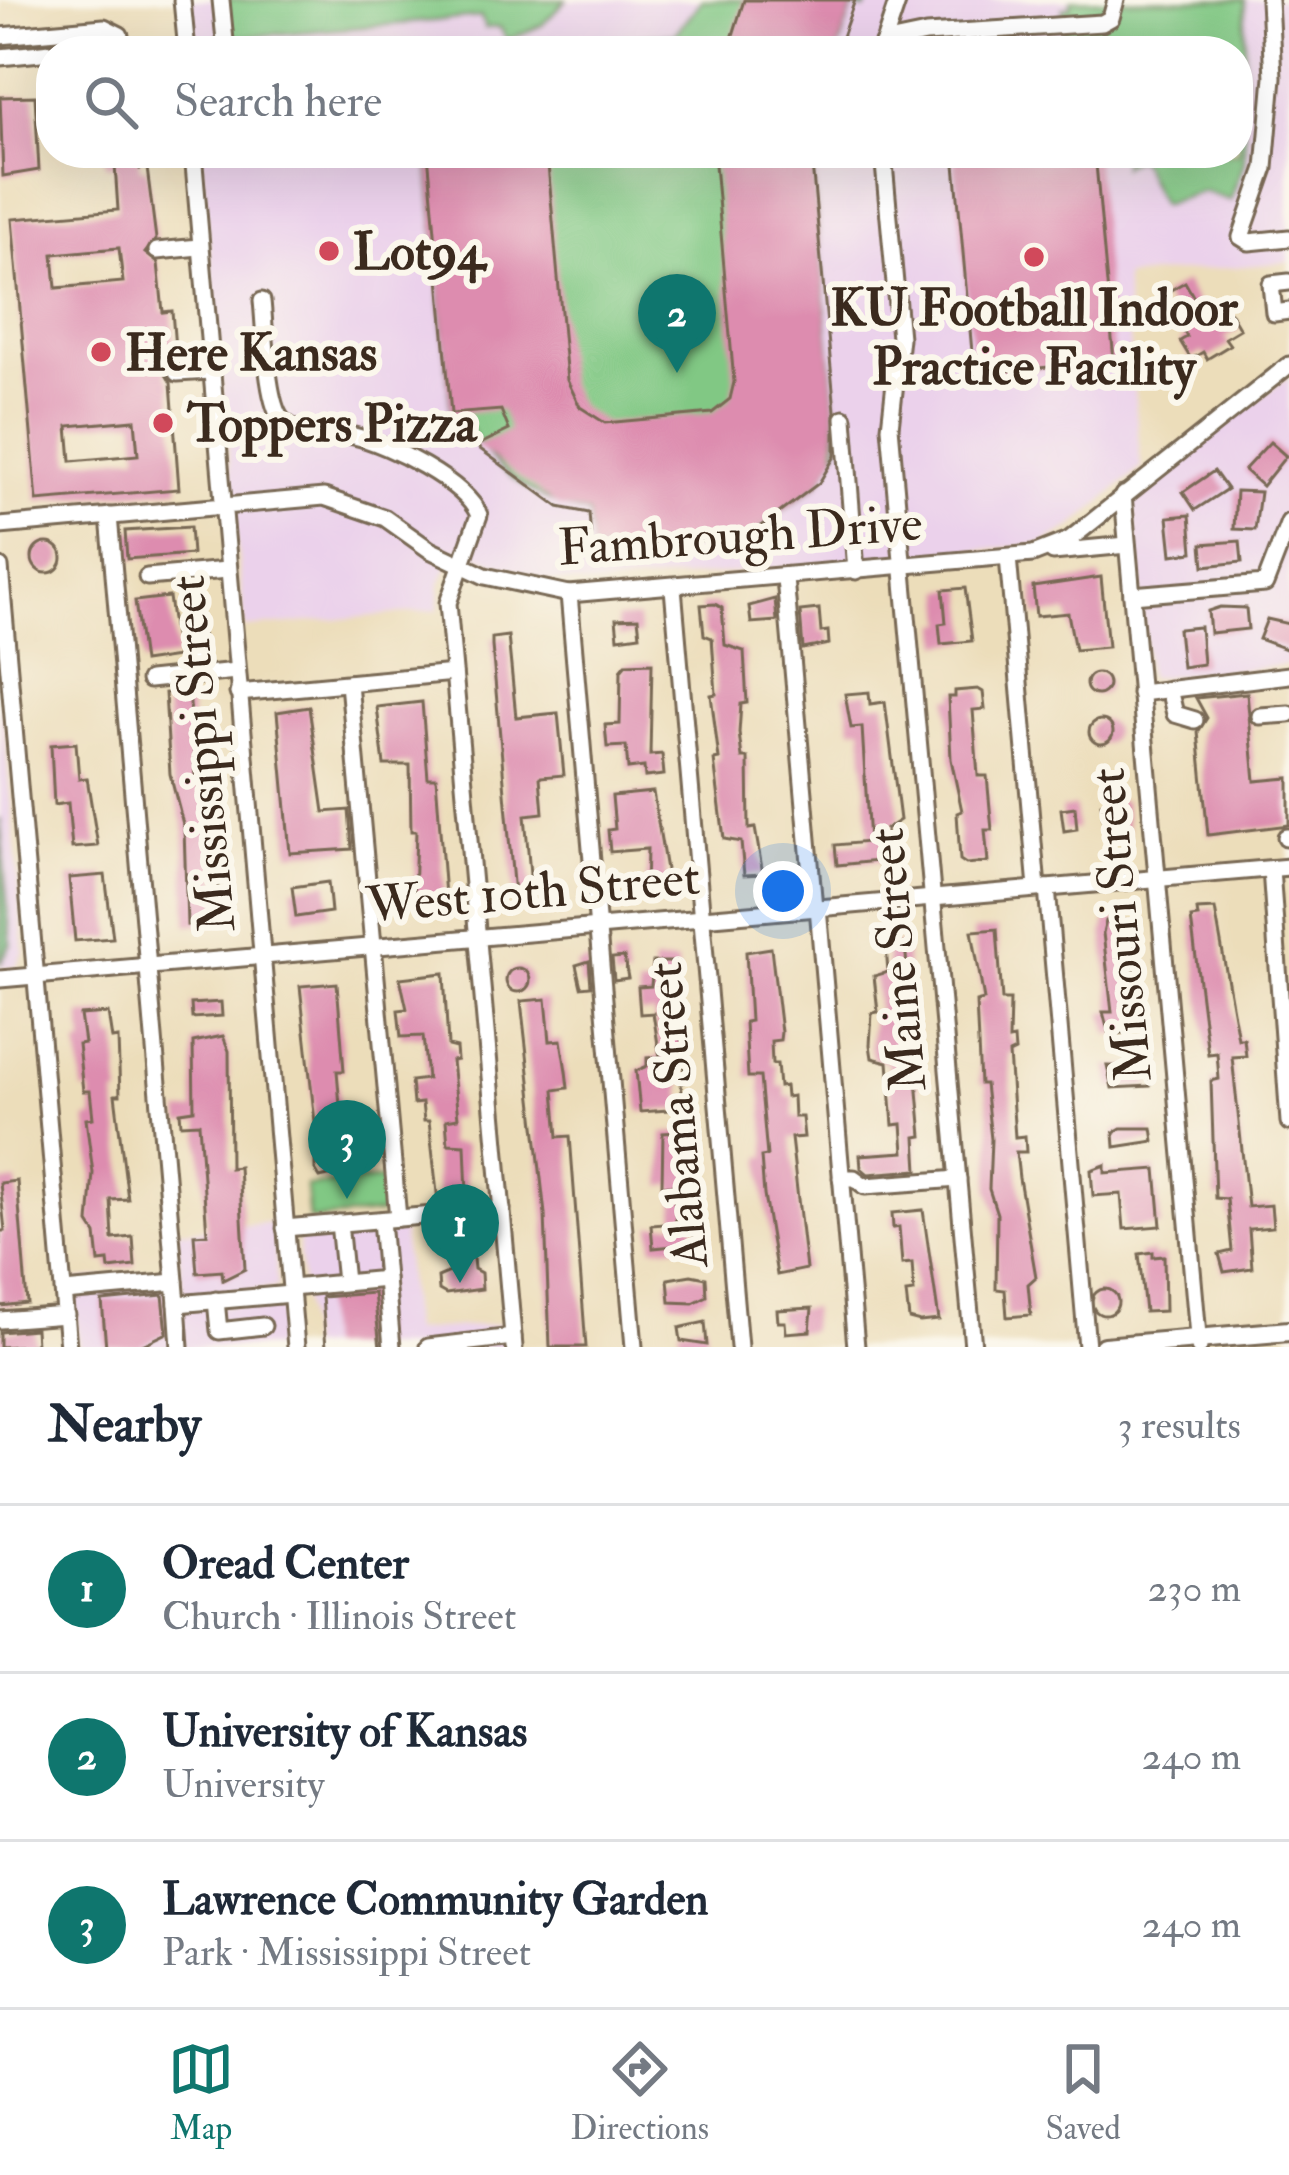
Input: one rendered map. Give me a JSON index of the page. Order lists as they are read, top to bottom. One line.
{"streets":{"street":["Fambrough Drive","Mississippi Street","West 10th Street","Missouri Street","Maine Street","Alabama Street"]},"crossings":[["Fambrough Drive","Mississippi Street"],["Fambrough Drive","Missouri Street"],["Fambrough Drive","Maine Street"],["Fambrough Drive","Alabama Street"],["Mississippi Street","West 10th Street"],["West 10th Street","Missouri Street"],["West 10th Street","Maine Street"],["West 10th Street","Alabama Street"]],"places":["Lot94","KU Football Indoor Practice Facility","Here Kansas","Toppers Pizza"],"page":{"search":"Search here","pins":["2","3","1"],"heading":["Nearby","3 results"],"list":[{"mark":"1","name":"Oread Center","note":"Church · Illinois Street","value":"230 m"},{"mark":"2","name":"University of Kansas","note":"University","value":"240 m"},{"mark":"3","name":"Lawrence Community Garden","note":"Park · Mississippi Street","value":"240 m"}],"nav":["Map","Directions","Saved"]}}
